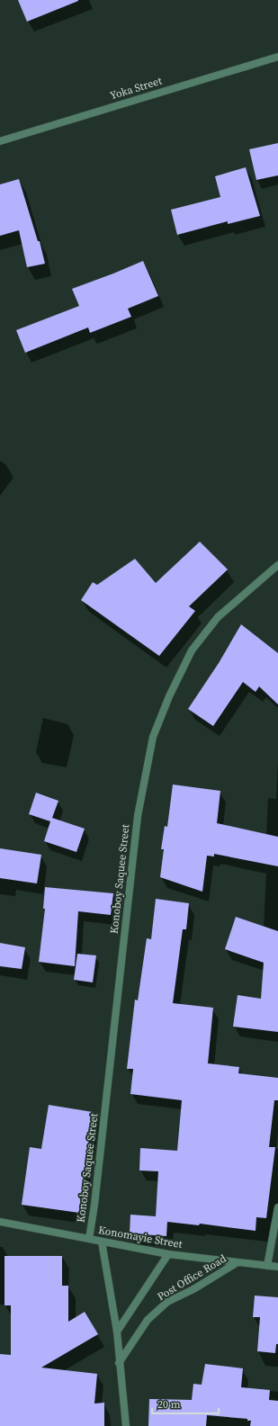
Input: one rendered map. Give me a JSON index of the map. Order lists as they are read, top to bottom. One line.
{"streets":{"street":["Yoka Street","Konoboy Saquee Street","Konomayie Street","Post Office Road"]},"crossings":[["Konoboy Saquee Street","Konomayie Street"],["Konomayie Street","Post Office Road"]],"scale_bar":"20 m"}
